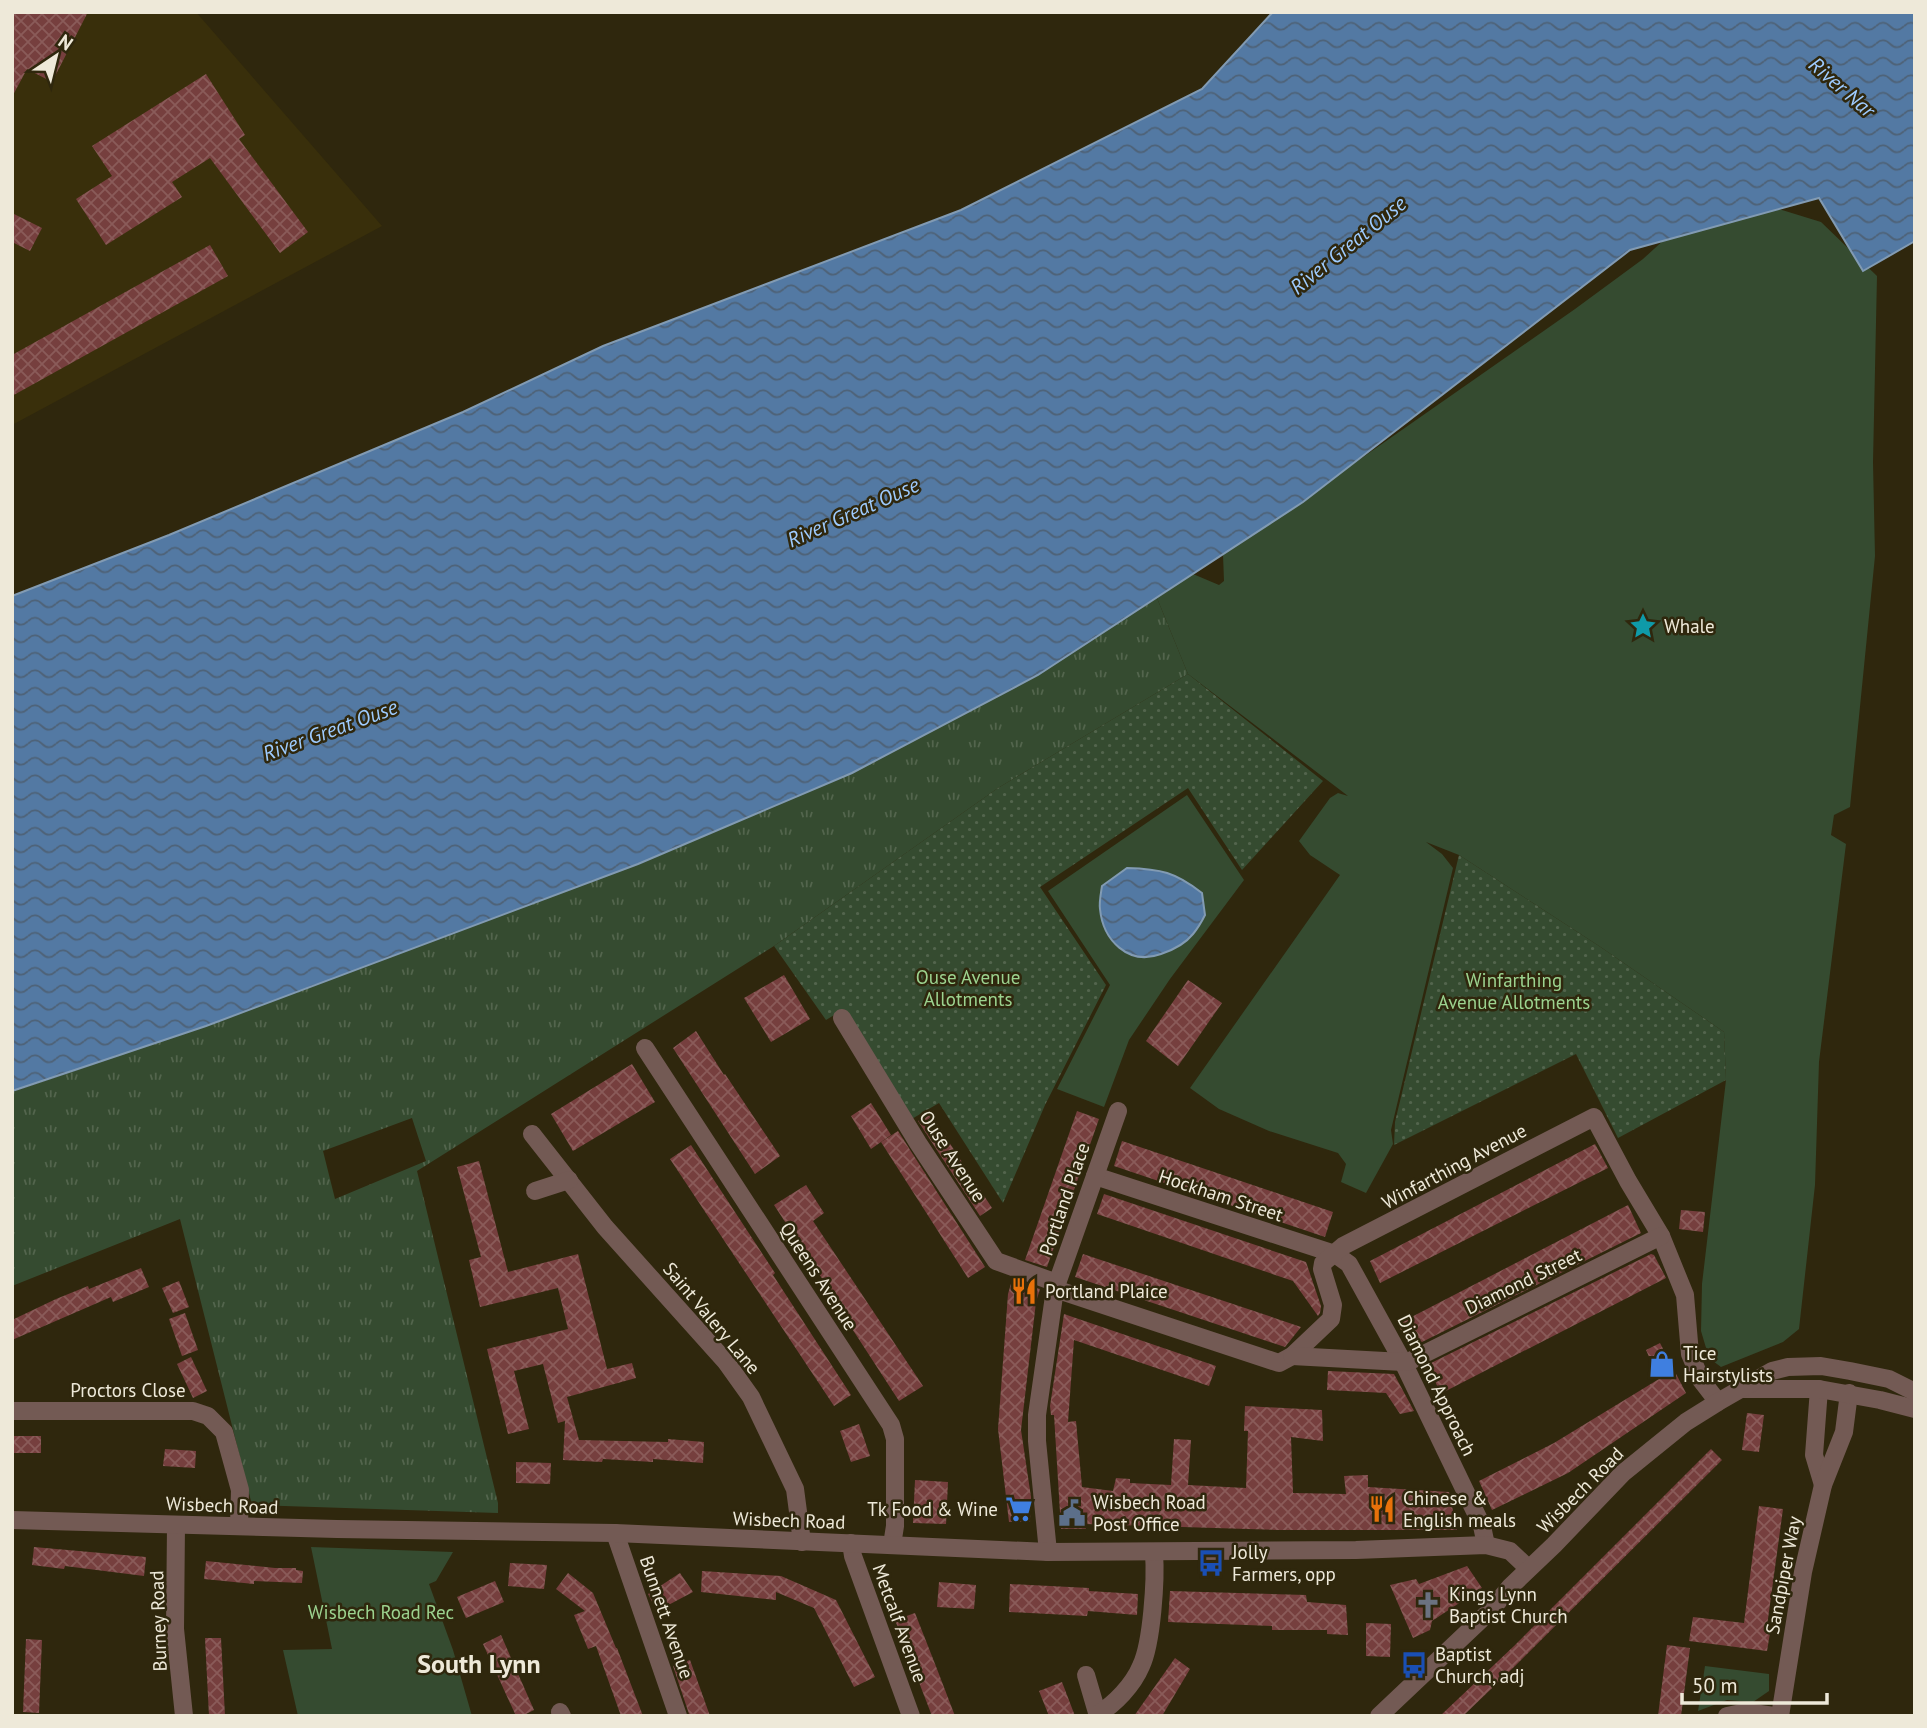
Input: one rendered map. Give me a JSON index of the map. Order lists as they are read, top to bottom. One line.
{"streets":{"street":["Ouse Avenue","Winfarthing Avenue","Hockham Street","Portland Place","Queens Avenue","Diamond Street","Saint Valery Lane","Diamond Approach","Proctors Close","Wisbech Road","Sandpiper Way","Bunnett Avenue","Burney Road","Metcalf Avenue"]},"crossings":[["Ouse Avenue","Portland Place"],["Ouse Avenue","Diamond Street"],["Ouse Avenue","Diamond Approach"],["Winfarthing Avenue","Hockham Street"],["Winfarthing Avenue","Diamond Street"],["Winfarthing Avenue","Diamond Approach"],["Hockham Street","Portland Place"],["Hockham Street","Diamond Approach"],["Portland Place","Wisbech Road"],["Queens Avenue","Wisbech Road"],["Diamond Street","Diamond Approach"],["Saint Valery Lane","Wisbech Road"],["Diamond Approach","Wisbech Road"],["Proctors Close","Wisbech Road"],["Wisbech Road","Sandpiper Way"],["Wisbech Road","Bunnett Avenue"],["Wisbech Road","Burney Road"],["Wisbech Road","Metcalf Avenue"]],"districts":["South Lynn"],"water":["River Nar","River Great Ouse"],"parks":["Ouse Avenue Allotments","Winfarthing Avenue Allotments","Wisbech Road Rec"],"places":{"place":["Whale"],"restaurant":["Portland Plaice","Chinese & English meals"],"shop":["Tice Hairstylists"],"supermarket":["Tk Food & Wine"],"public building":["Wisbech Road Post Office"],"bus stop":["Jolly Farmers, opp","Baptist Church, adj"],"church":["Kings Lynn Baptist Church"]},"scale_bar":"50 m","north":"top right"}
